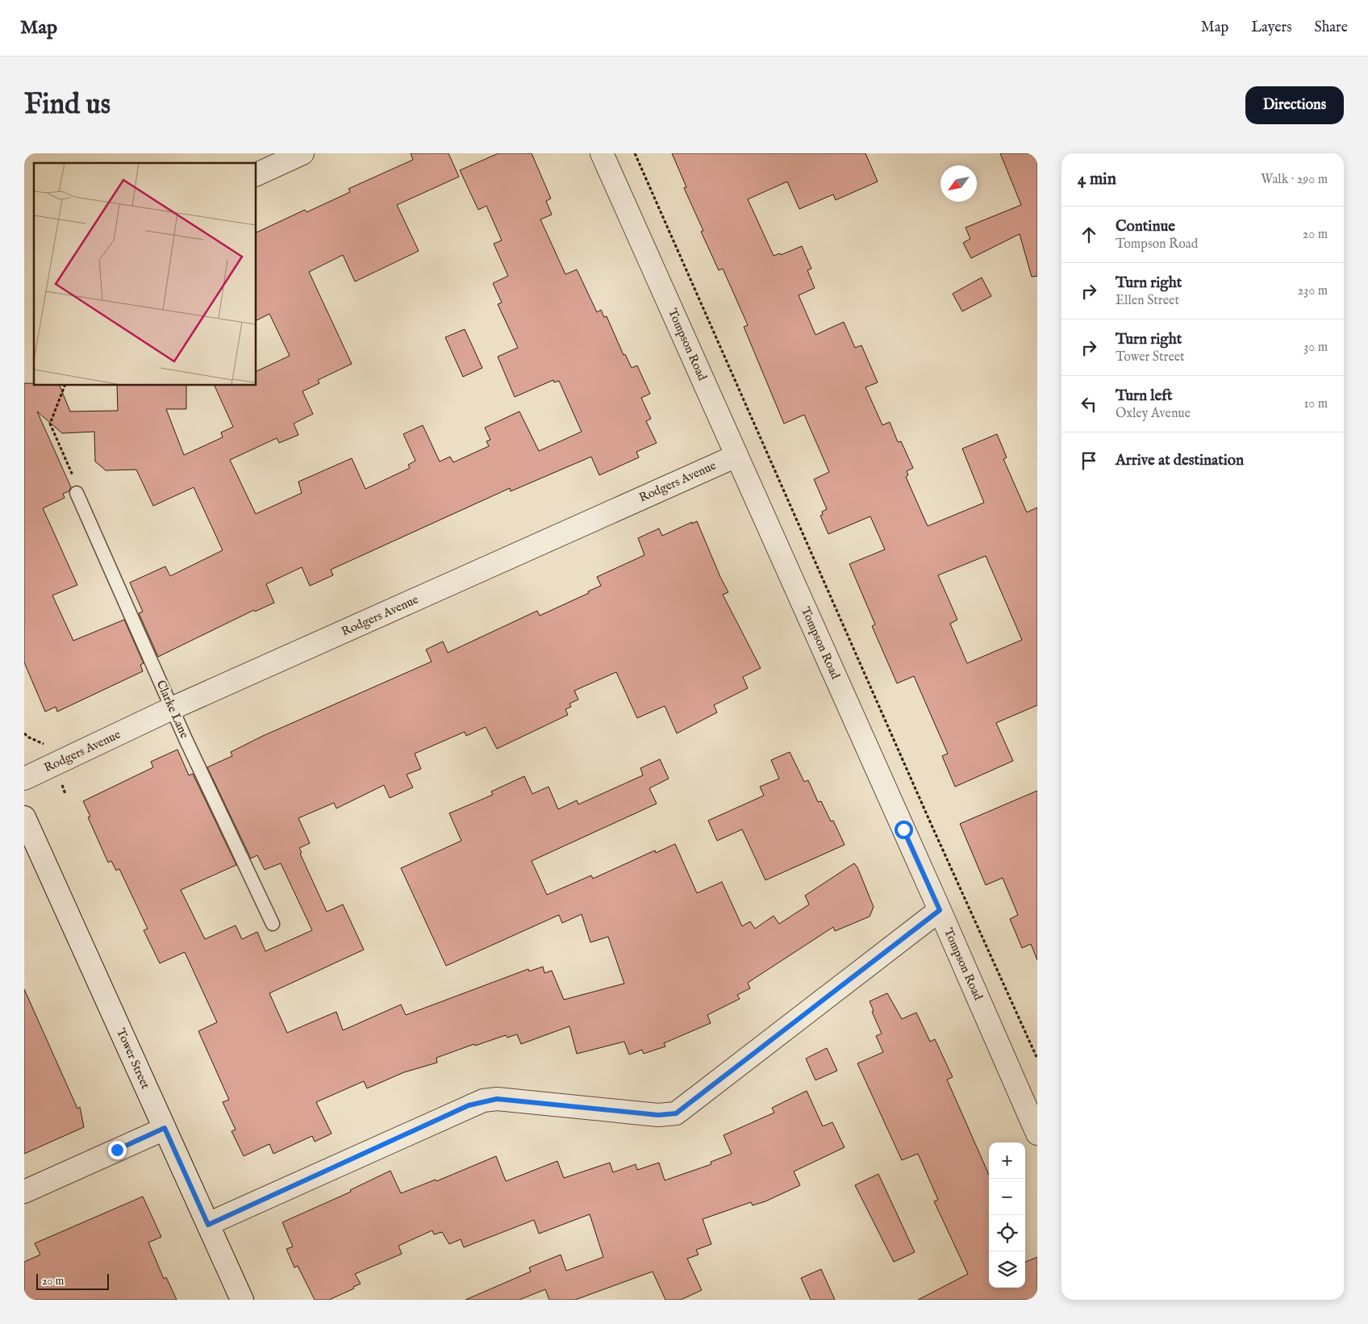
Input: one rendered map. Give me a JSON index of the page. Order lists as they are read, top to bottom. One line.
{"streets":{"street":["Tompson Road","Rodgers Avenue","Tower Street"],"lane":["Clarke Lane"]},"crossings":[["Tompson Road","Rodgers Avenue"],["Rodgers Avenue","Clarke Lane"]],"scale_bar":"20 m","north":"bottom left","page":{"header":"Map","nav":["Map","Layers","Share"],"buttons":"Directions","title":"Find us","heading":["4 min","Walk · 290 m"],"list":[["Continue","Tompson Road","20 m"],["Turn right","Ellen Street","230 m"],["Turn right","Tower Street","30 m"],["Turn left","Oxley Avenue","10 m"],"Arrive at destination"],"map_buttons":["+","−"],"scale":"20 m"}}
